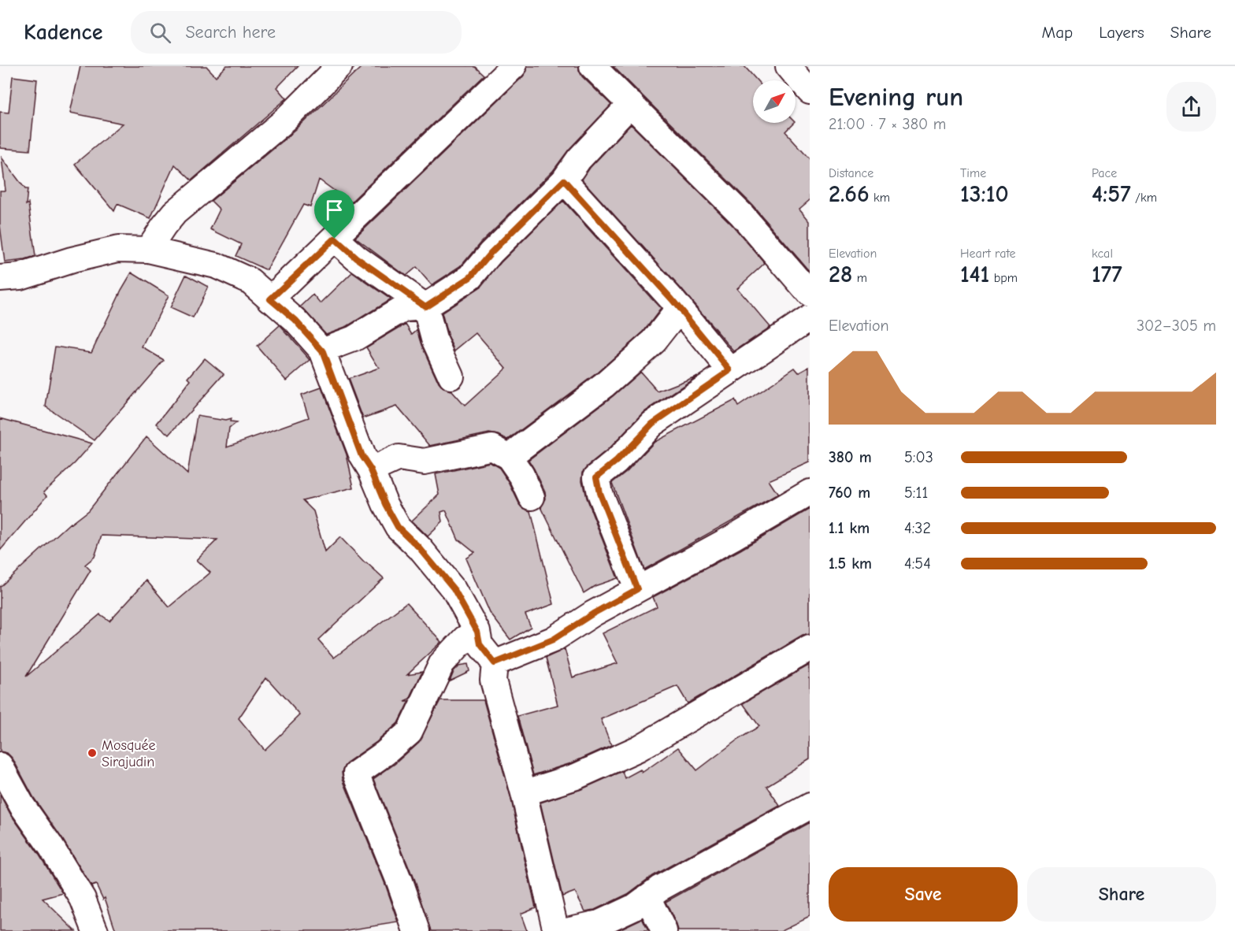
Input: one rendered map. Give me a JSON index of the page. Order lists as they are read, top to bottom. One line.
{"places":["Mosquée Sirajudin"],"north":"top right","page":{"header":"Kadence","search":"Search here","nav":["Map","Layers","Share"],"heading":["Evening run","21:00 · 7 × 380 m"],"stats":[["Distance","2.66 km"],["Time","13:10"],["Pace","4:57 /km"],["Elevation","28 m"],["Heart rate","141 bpm"],["kcal","177"]],"chart":["Elevation","302–305 m"],"list":[{"name":"380 m","note":"5:03"},{"name":"760 m","note":"5:11"},{"name":"1.1 km","note":"4:32"},{"name":"1.5 km","note":"4:54"}],"buttons":["Save","Share"]}}
